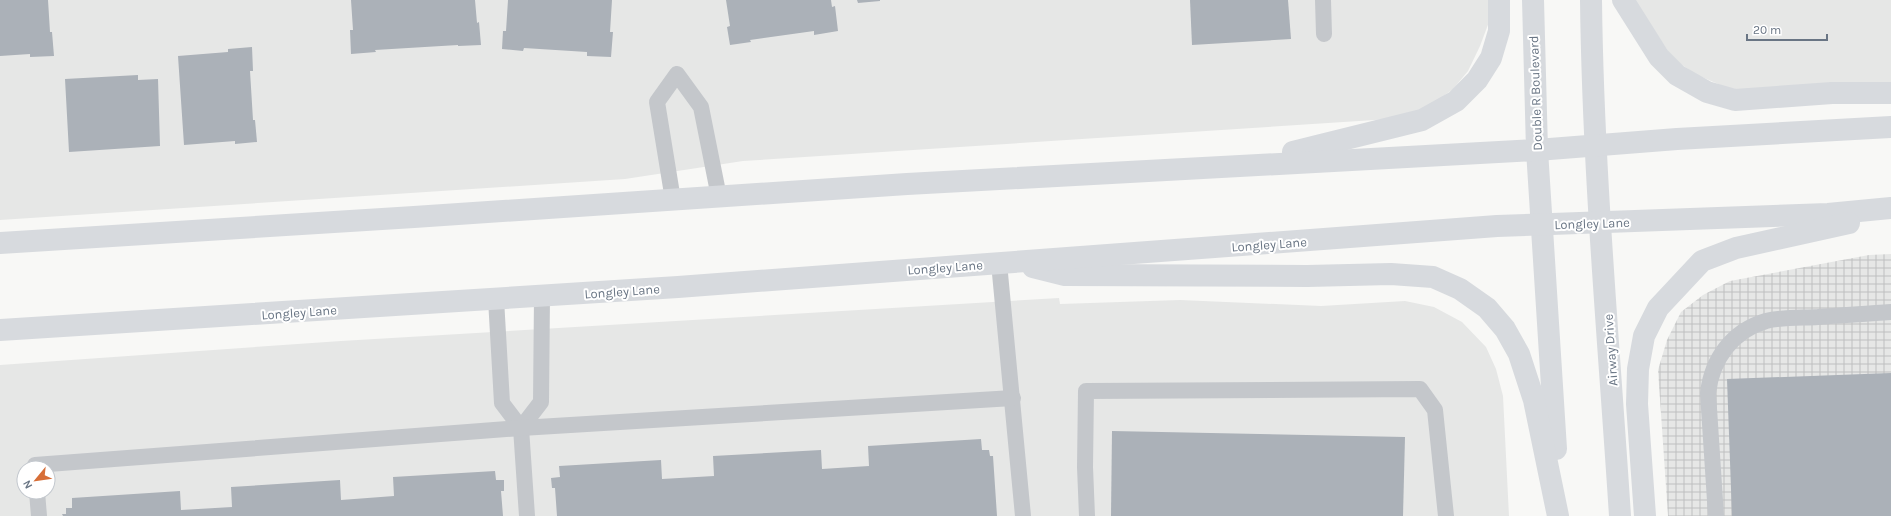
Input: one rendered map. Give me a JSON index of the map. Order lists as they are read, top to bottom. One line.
{"streets":{"main road":["Double R Boulevard","Longley Lane","Airway Drive"]},"crossings":[["Double R Boulevard","Longley Lane"],["Longley Lane","Airway Drive"]],"scale_bar":"20 m","north":"bottom left"}
